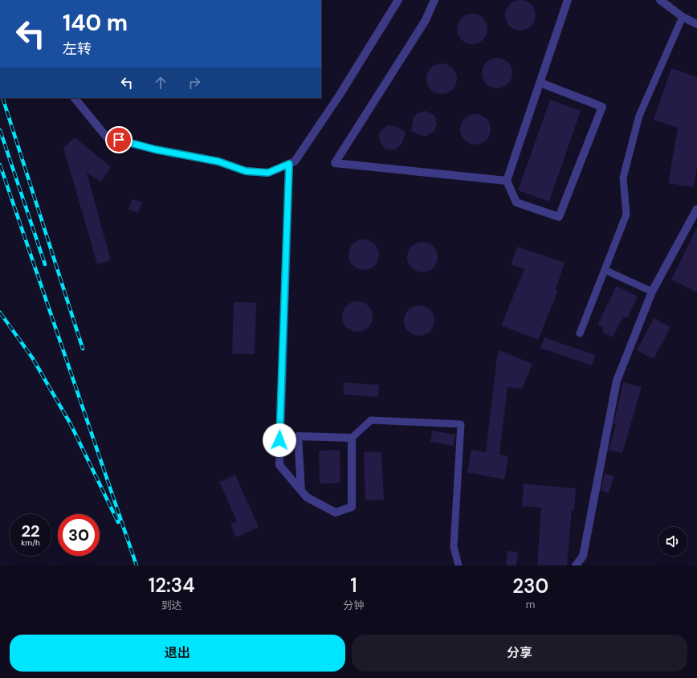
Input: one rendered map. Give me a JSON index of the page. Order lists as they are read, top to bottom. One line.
{"page":{"turn":["140 m","左转"],"speed":"22 km/h","limit":"30","eta":["12:34","到达","1","分钟","230","m"],"buttons":["退出","分享"]}}
